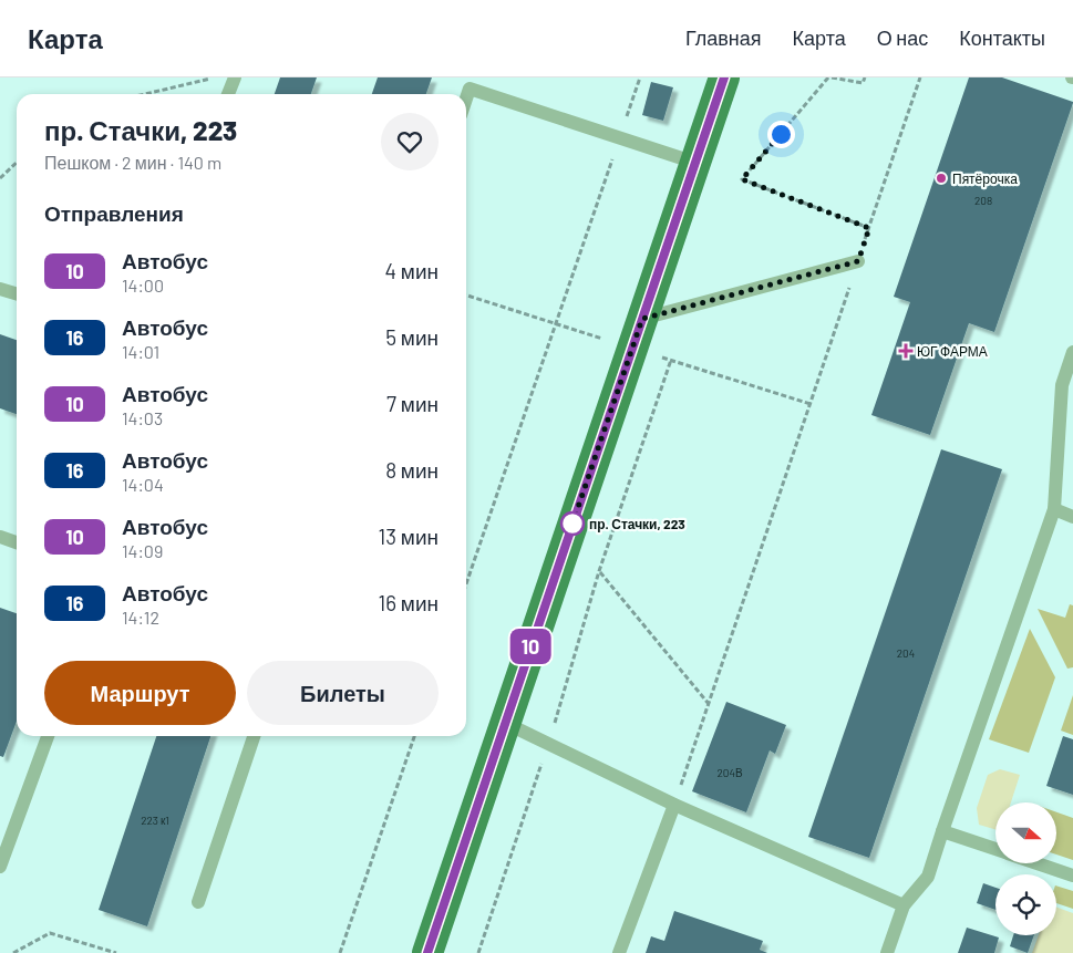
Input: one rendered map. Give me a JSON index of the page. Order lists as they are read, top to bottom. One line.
{"places":{"other":["Пятёрочка","пр. Стачки, 223"],"health":["ЮГ ФАРМА"]},"lines":["bus line 10"],"house_numbers":["208","204","204В","223 к1"],"north":"right","page":{"header":"Карта","nav":["Главная","Карта","О нас","Контакты"],"on_map":"10","heading":[["пр. Стачки, 223","Пешком · 2 мин · 140 m"],"Отправления"],"list":[{"mark":"10","name":"Автобус","note":"14:00","value":"4 мин"},{"mark":"16","name":"Автобус","note":"14:01","value":"5 мин"},{"mark":"10","name":"Автобус","note":"14:03","value":"7 мин"},{"mark":"16","name":"Автобус","note":"14:04","value":"8 мин"},{"mark":"10","name":"Автобус","note":"14:09","value":"13 мин"},{"mark":"16","name":"Автобус","note":"14:12","value":"16 мин"}],"buttons":["Маршрут","Билеты"]}}
